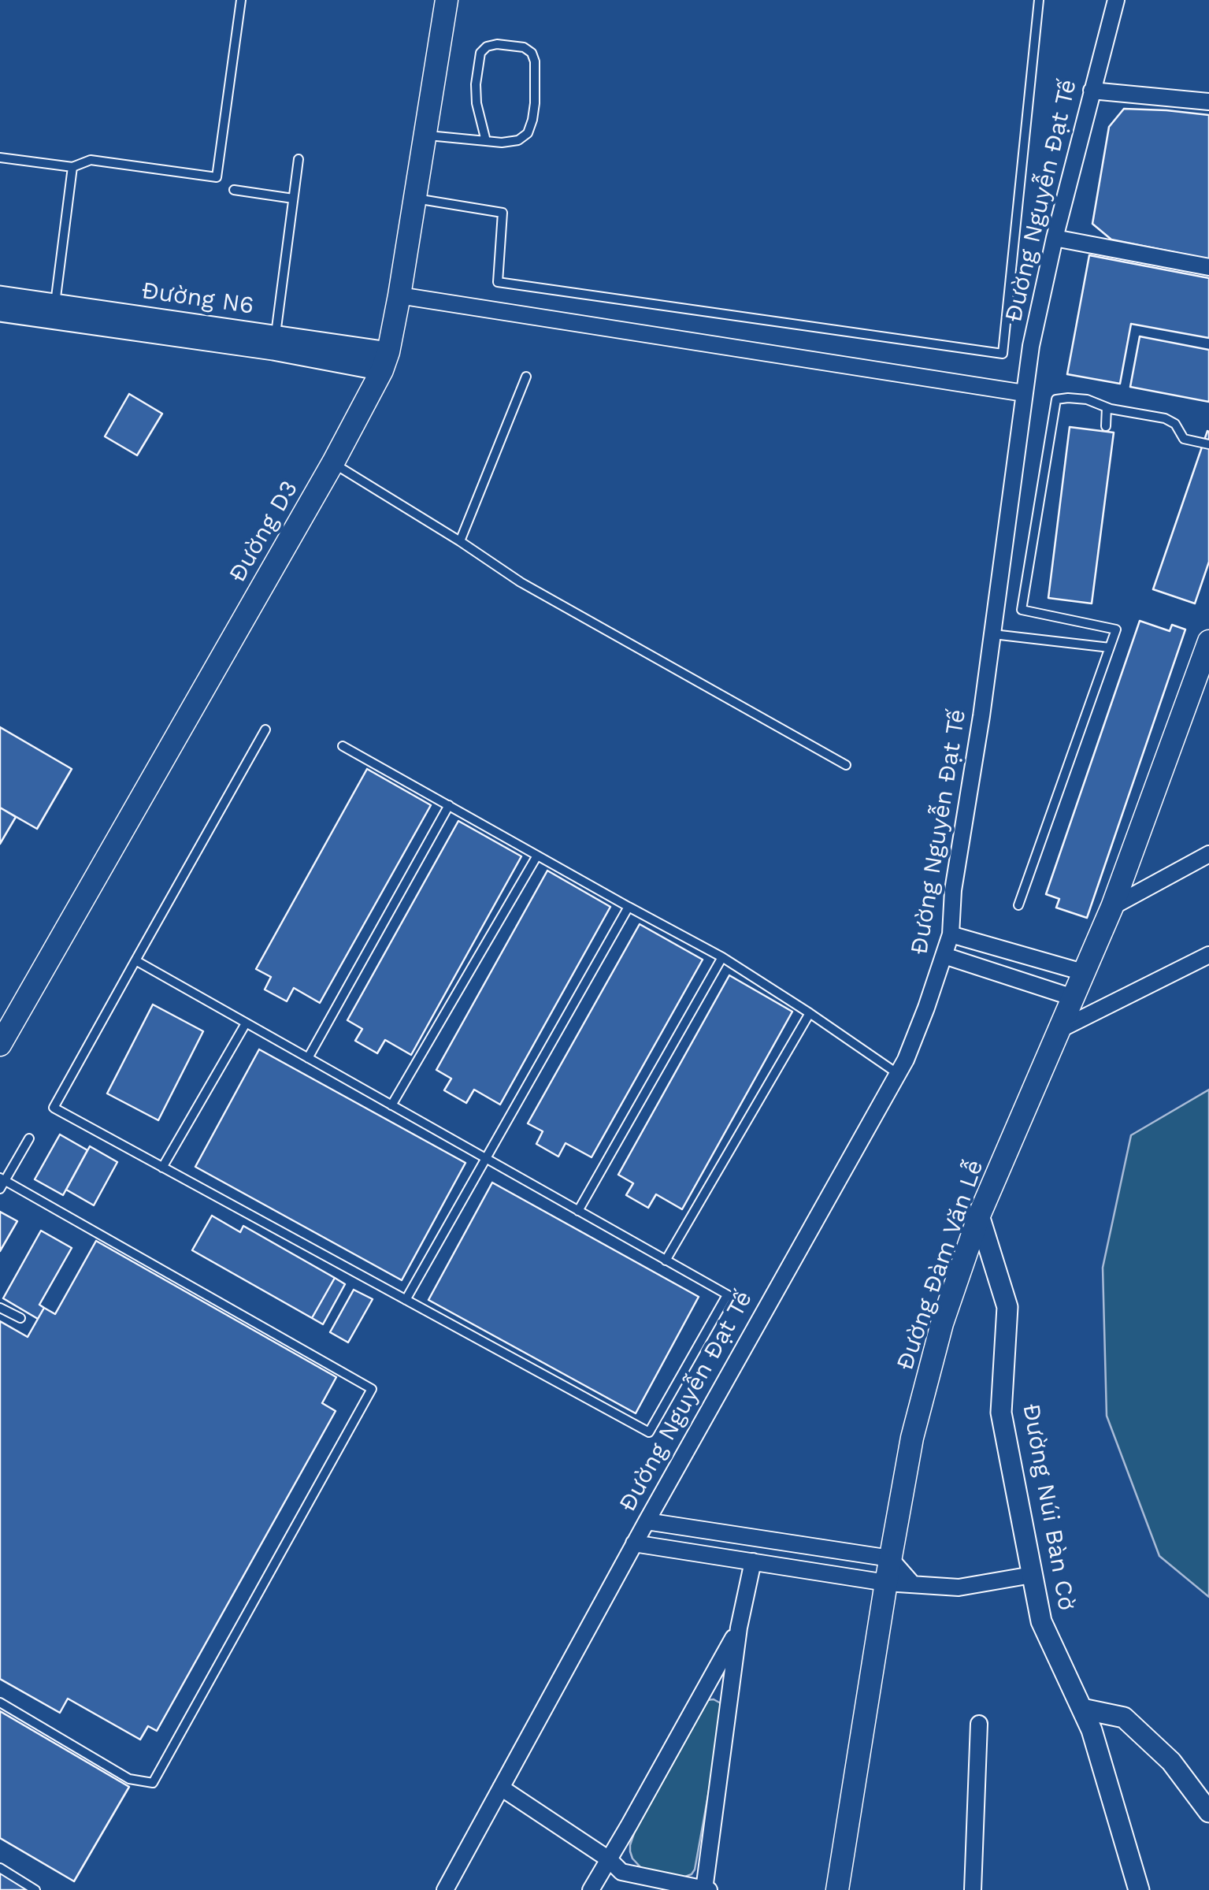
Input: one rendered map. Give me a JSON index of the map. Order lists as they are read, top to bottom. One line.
{"streets":{"main road":["Đường D3","Đường Đàm Văn Lễ"],"street":["Đường Nguyễn Đạt Tế","Đường N6","Đường Núi Bàn Cờ"]},"crossings":[["Đường N6","Đường D3"],["Đường Đàm Văn Lễ","Đường Núi Bàn Cờ"]]}
